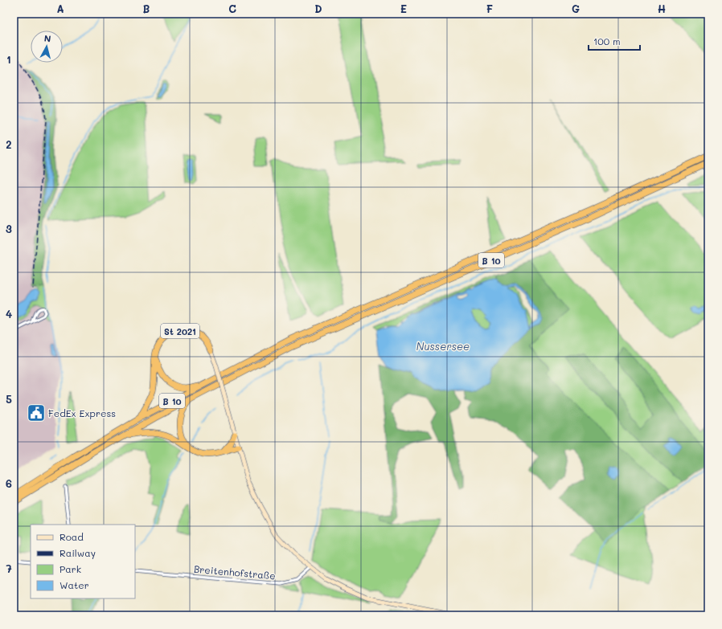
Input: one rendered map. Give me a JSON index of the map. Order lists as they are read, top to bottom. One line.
{"streets":{"highway":["B 10","St 2021"],"street":["Breitenhofstraße"]},"crossings":[["St 2021","Breitenhofstraße"]],"water":["Nussersee"],"places":{"public building":["FedEx Express"]},"legend":["Road","Railway","Park","Water"],"scale_bar":"100 m","north":"top","grid":{"columns":["A","B","C","D","E","F","G","H"],"rows":["1","2","3","4","5","6","7"]}}
